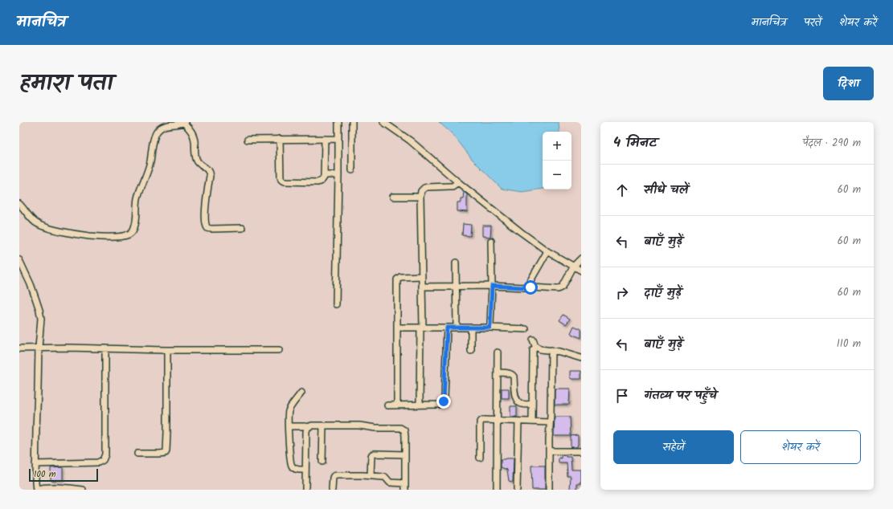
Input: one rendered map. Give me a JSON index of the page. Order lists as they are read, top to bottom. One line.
{"scale_bar":"100 m","page":{"header":"मानचित्र","nav":["मानचित्र","परतें","शेयर करें"],"title":"हमारा पता","buttons":["दिशा",["सहेजें","शेयर करें"]],"heading":["4 मिनट","पैदल · 290 m"],"map_buttons":["+","−"],"list":[["सीधे चलें","60 m"],["बाएँ मुड़ें","60 m"],["दाएँ मुड़ें","60 m"],["बाएँ मुड़ें","110 m"],"गंतव्य पर पहुँचे"],"scale":"100 m"}}
